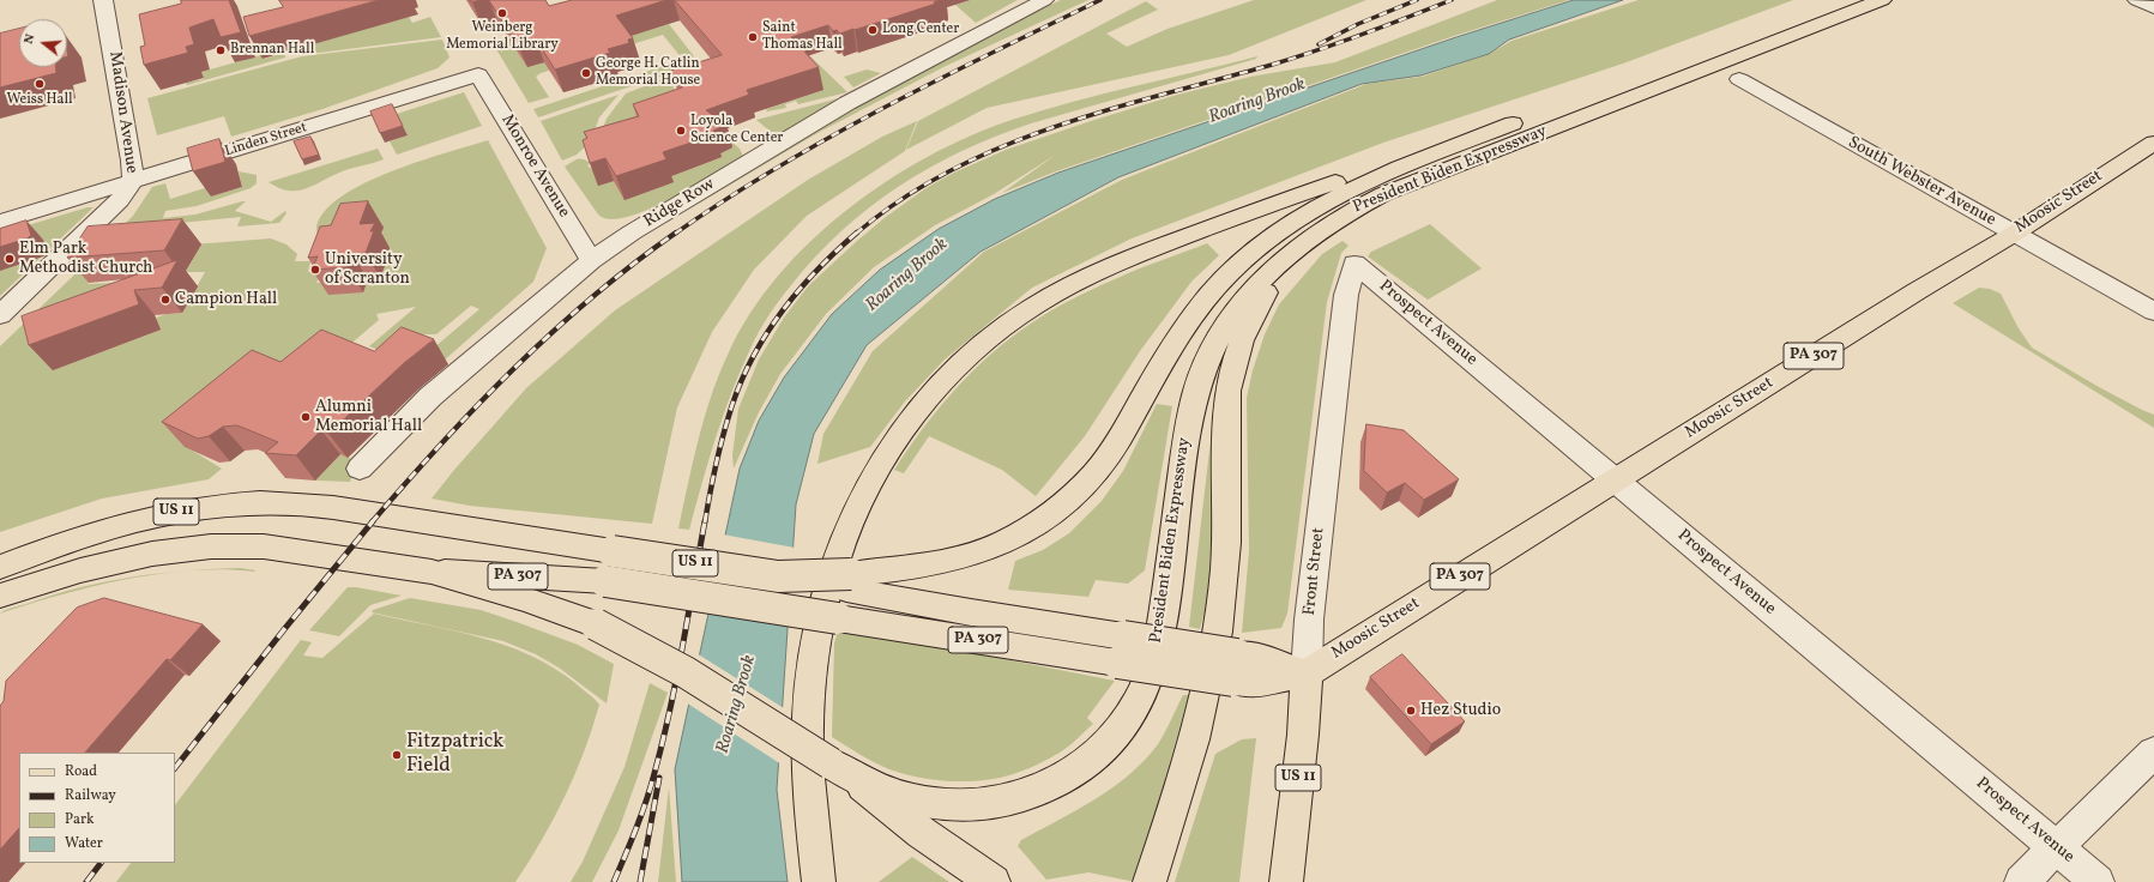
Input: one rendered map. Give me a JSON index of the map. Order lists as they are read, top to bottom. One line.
{"streets":{"main road":["President Biden Expressway","Moosic Street","PA 307","US 11","Front Street"],"street":["Madison Avenue","Linden Street","Monroe Avenue","South Webster Avenue","Ridge Row","Prospect Avenue"]},"crossings":[["Madison Avenue","Linden Street"],["Linden Street","Monroe Avenue"],["Monroe Avenue","Ridge Row"],["President Biden Expressway","PA 307"],["President Biden Expressway","US 11"],["South Webster Avenue","Moosic Street"],["Moosic Street","Prospect Avenue"],["Moosic Street","PA 307"],["Moosic Street","Front Street"],["Prospect Avenue","Front Street"],["PA 307","US 11"],["PA 307","Front Street"]],"water":["Roaring Brook"],"places":["Weinberg Memorial Library","Long Center","Saint Thomas Hall","Brennan Hall","George H. Catlin Memorial House","Weiss Hall","Loyola Science Center","Elm Park Methodist Church","University of Scranton","Campion Hall","Alumni Memorial Hall","Hez Studio","Fitzpatrick Field"],"legend":["Road","Railway","Park","Water"],"north":"left"}
